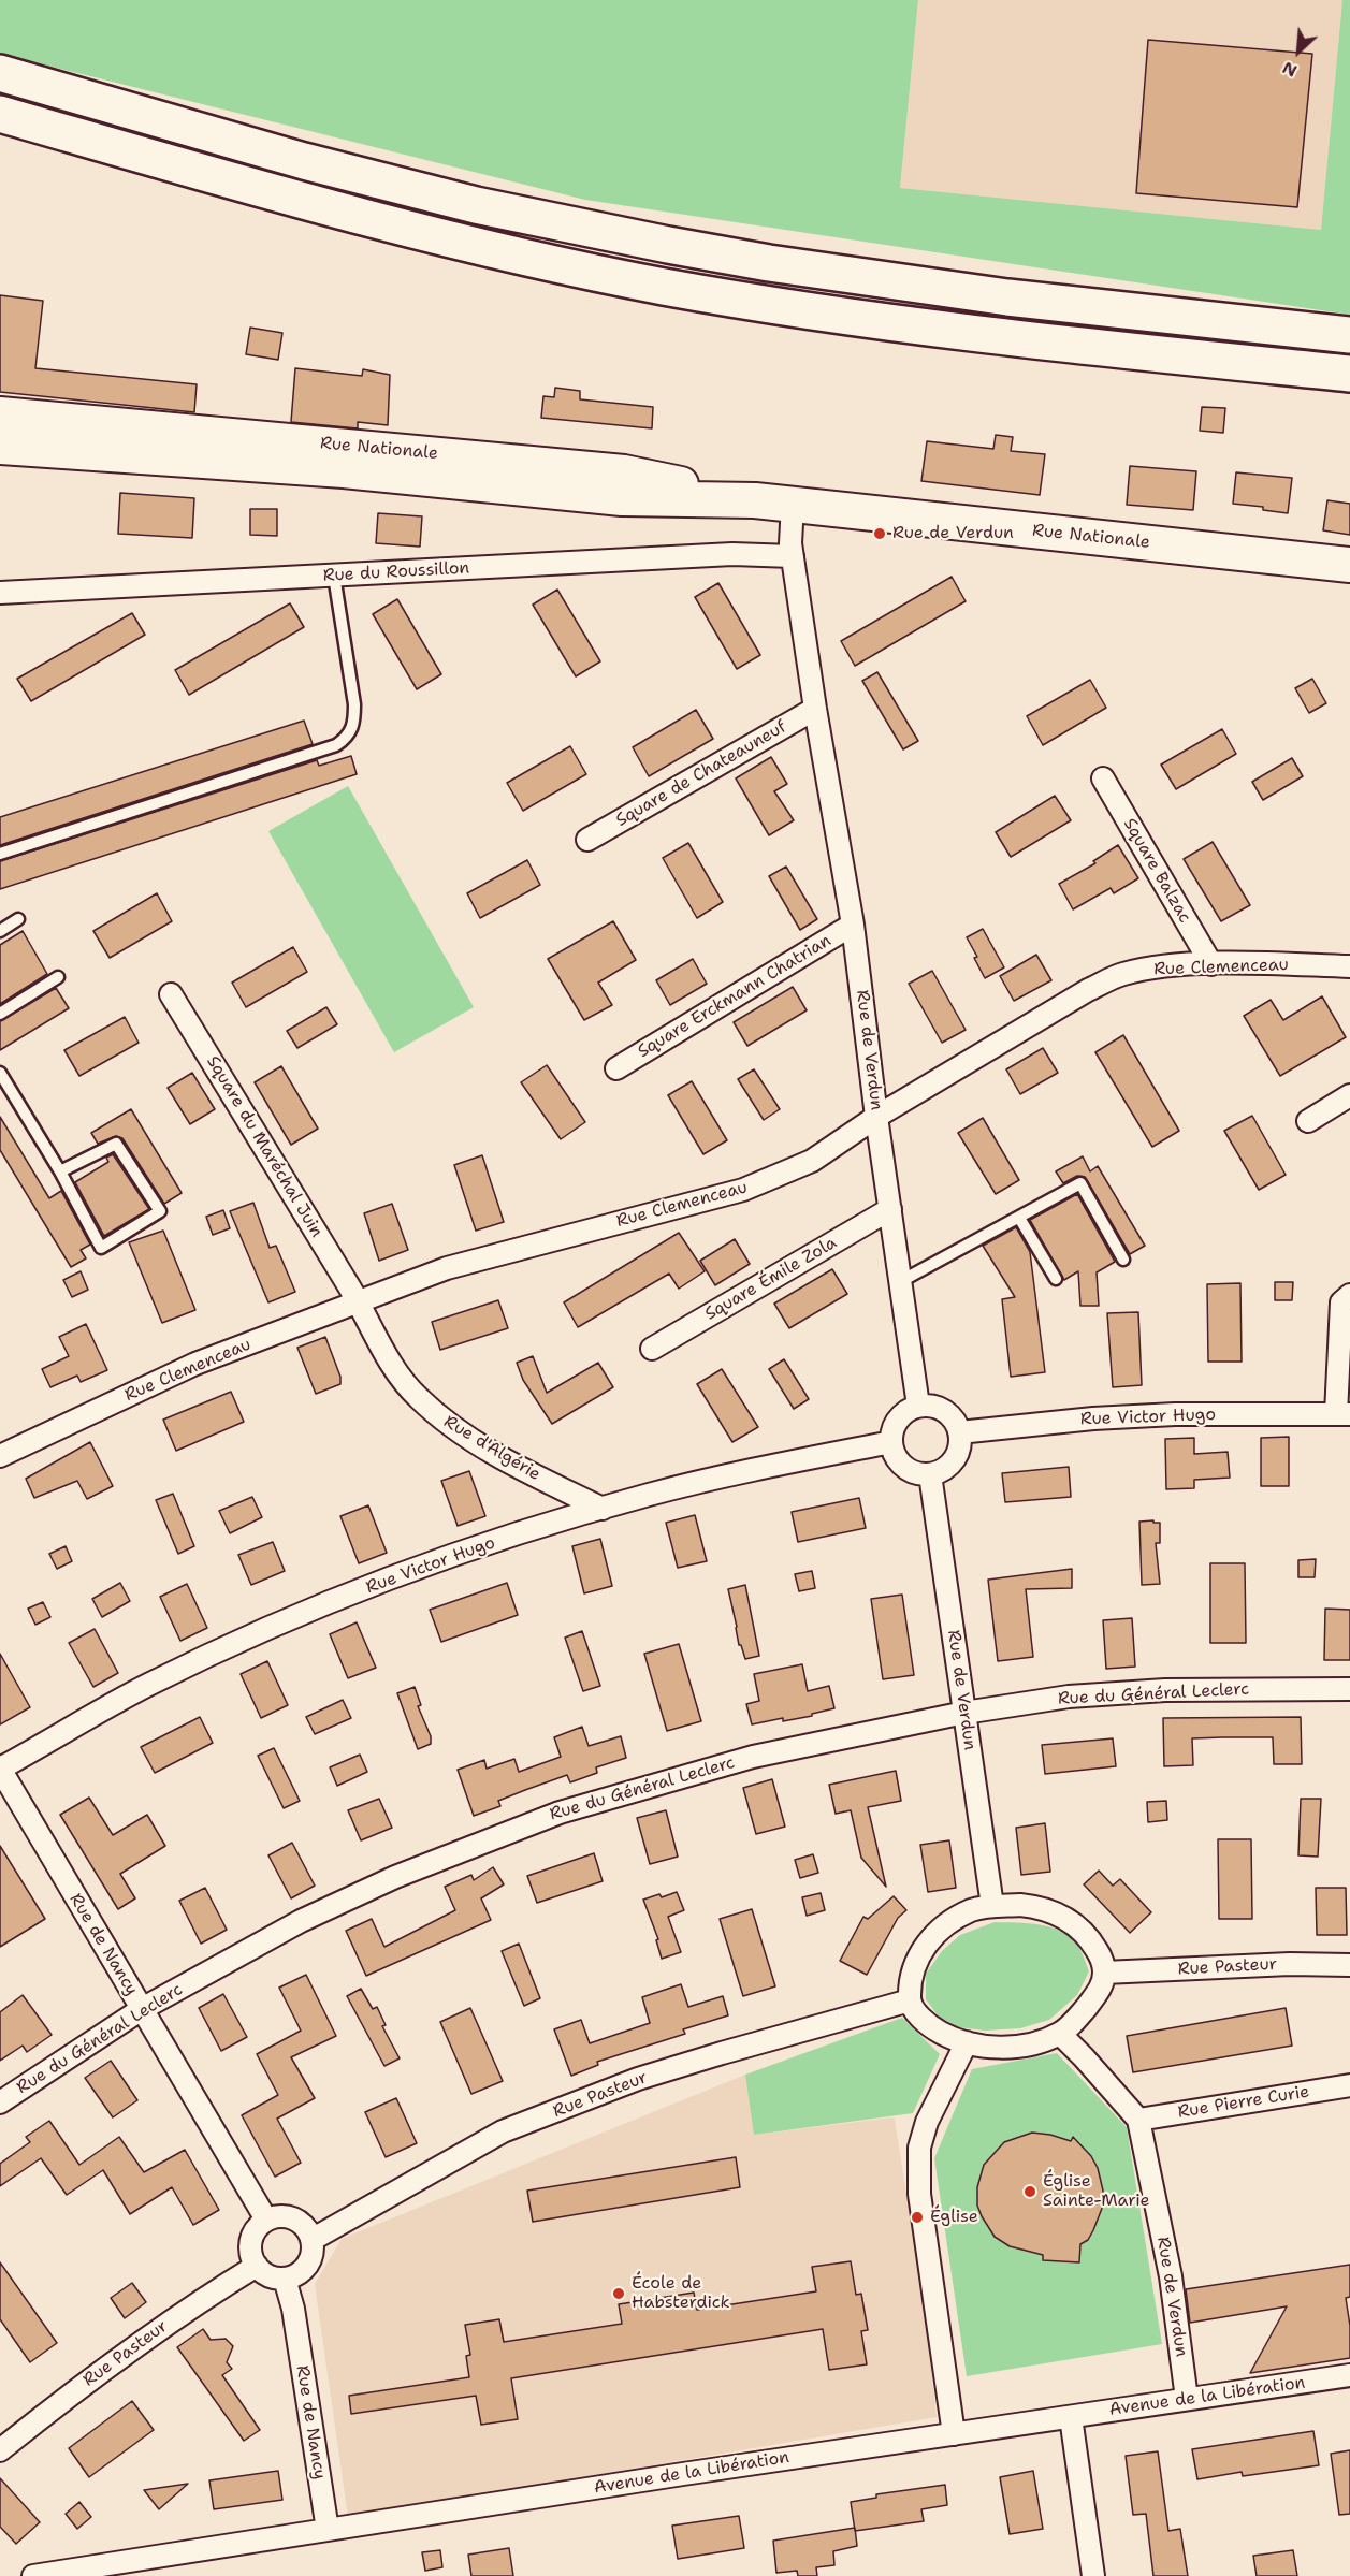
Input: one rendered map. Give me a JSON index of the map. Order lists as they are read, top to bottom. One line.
{"streets":{"main road":["Rue Nationale"],"street":["Rue du Roussillon","Square de Chateauneuf","Square Balzac","Rue Clemenceau","Square Erckmann Chatrian","Rue de Verdun","Square du Maréchal Juin","Square Émile Zola","Rue Victor Hugo","Rue d'Algérie","Rue du Général Leclerc","Rue de Nancy","Rue Pasteur","Rue Pierre Curie","Avenue de la Libération"]},"crossings":[["Rue Nationale","Rue de Verdun"],["Rue du Roussillon","Rue de Verdun"],["Square de Chateauneuf","Rue de Verdun"],["Square Balzac","Rue Clemenceau"],["Rue Clemenceau","Rue de Verdun"],["Rue Clemenceau","Square du Maréchal Juin"],["Rue Clemenceau","Rue d'Algérie"],["Square Erckmann Chatrian","Rue de Verdun"],["Rue de Verdun","Square Émile Zola"],["Rue de Verdun","Rue Victor Hugo"],["Rue de Verdun","Rue du Général Leclerc"],["Rue de Verdun","Rue Pasteur"],["Rue de Verdun","Rue Pierre Curie"],["Rue de Verdun","Avenue de la Libération"],["Square du Maréchal Juin","Rue d'Algérie"],["Rue Victor Hugo","Rue d'Algérie"],["Rue Victor Hugo","Rue de Nancy"],["Rue du Général Leclerc","Rue de Nancy"],["Rue de Nancy","Rue Pasteur"],["Rue de Nancy","Avenue de la Libération"]],"places":["Rue de Verdun","Église Sainte-Marie","Église","École de Habsterdick"],"north":"bottom left"}
